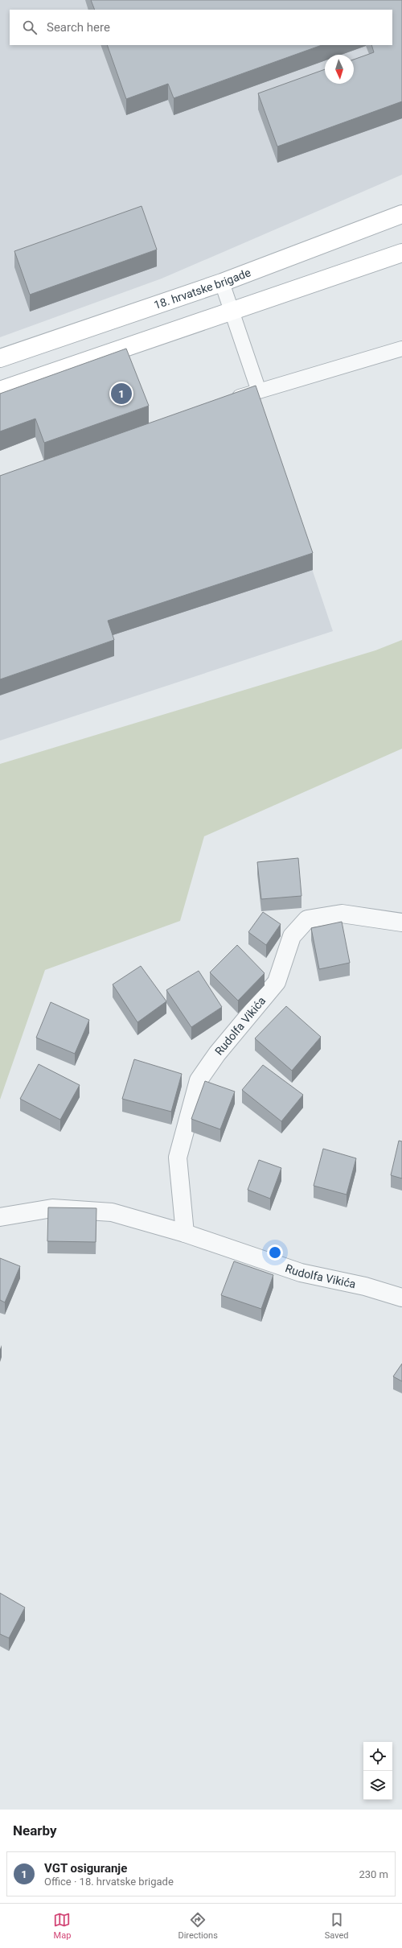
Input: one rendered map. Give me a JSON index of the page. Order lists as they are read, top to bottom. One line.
{"streets":{"main road":["18. hrvatske brigade"],"street":["Rudolfa Vikića"]},"north":"bottom","page":{"search":"Search here","pins":"1","heading":"Nearby","list":[{"mark":"1","name":"VGT osiguranje","note":"Office · 18. hrvatske brigade","value":"230 m"}],"nav":["Map","Directions","Saved"]}}
